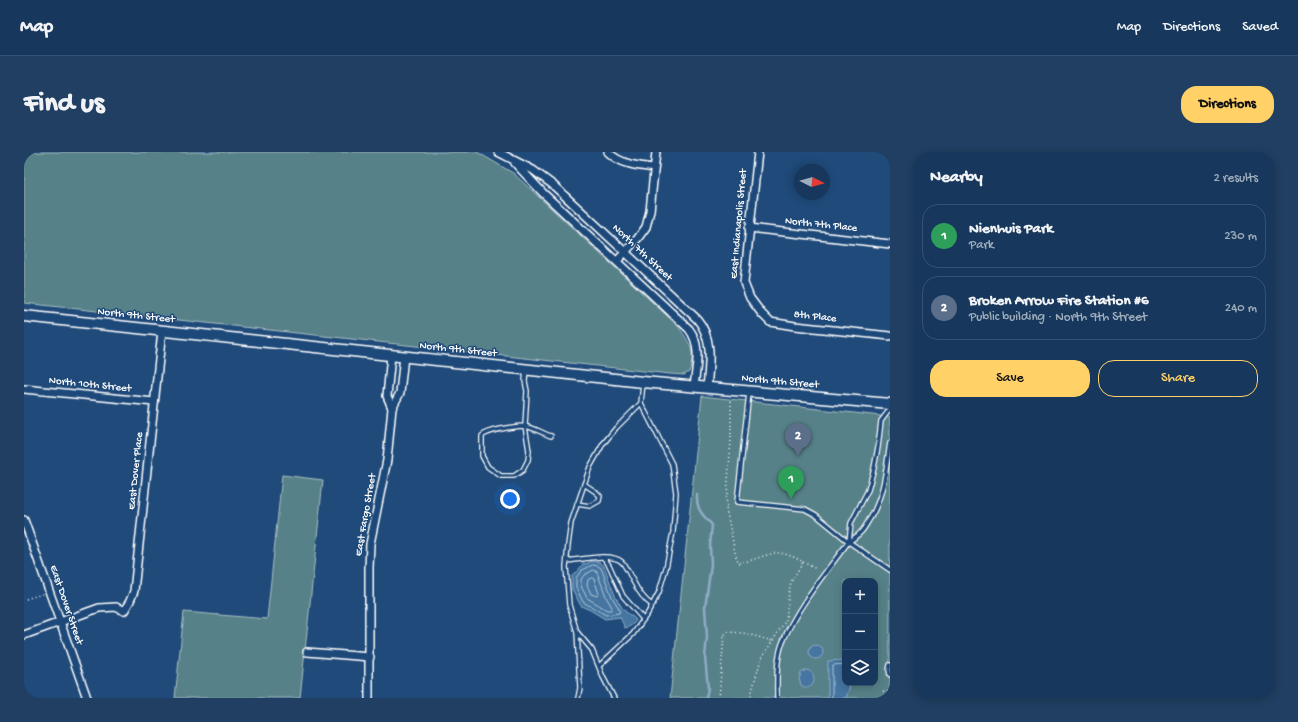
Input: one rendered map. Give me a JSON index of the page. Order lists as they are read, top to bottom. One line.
{"streets":{"main road":["North 9th Street"],"street":["East Indianapolis Street","North 7th Place","North 7th Street","8th Place","North 10th Street","East Dover Place","East Fargo Street","East Dover Street"]},"crossings":[["East Indianapolis Street","North 7th Place"],["East Indianapolis Street","8th Place"],["North 7th Street","North 9th Street"],["North 9th Street","East Dover Place"],["North 9th Street","East Fargo Street"],["North 10th Street","East Dover Place"],["East Dover Place","East Dover Street"]],"north":"right","page":{"header":"Map","nav":["Map","Directions","Saved"],"buttons":["Directions",["Save","Share"]],"title":"Find us","heading":["Nearby","2 results"],"list":[{"mark":"1","name":"Nienhuis Park","note":"Park","value":"230 m"},{"mark":"2","name":"Broken Arrow Fire Station #6","note":"Public building · North 9th Street","value":"240 m"}],"pins":["2","1"],"map_buttons":["+","−"]}}
